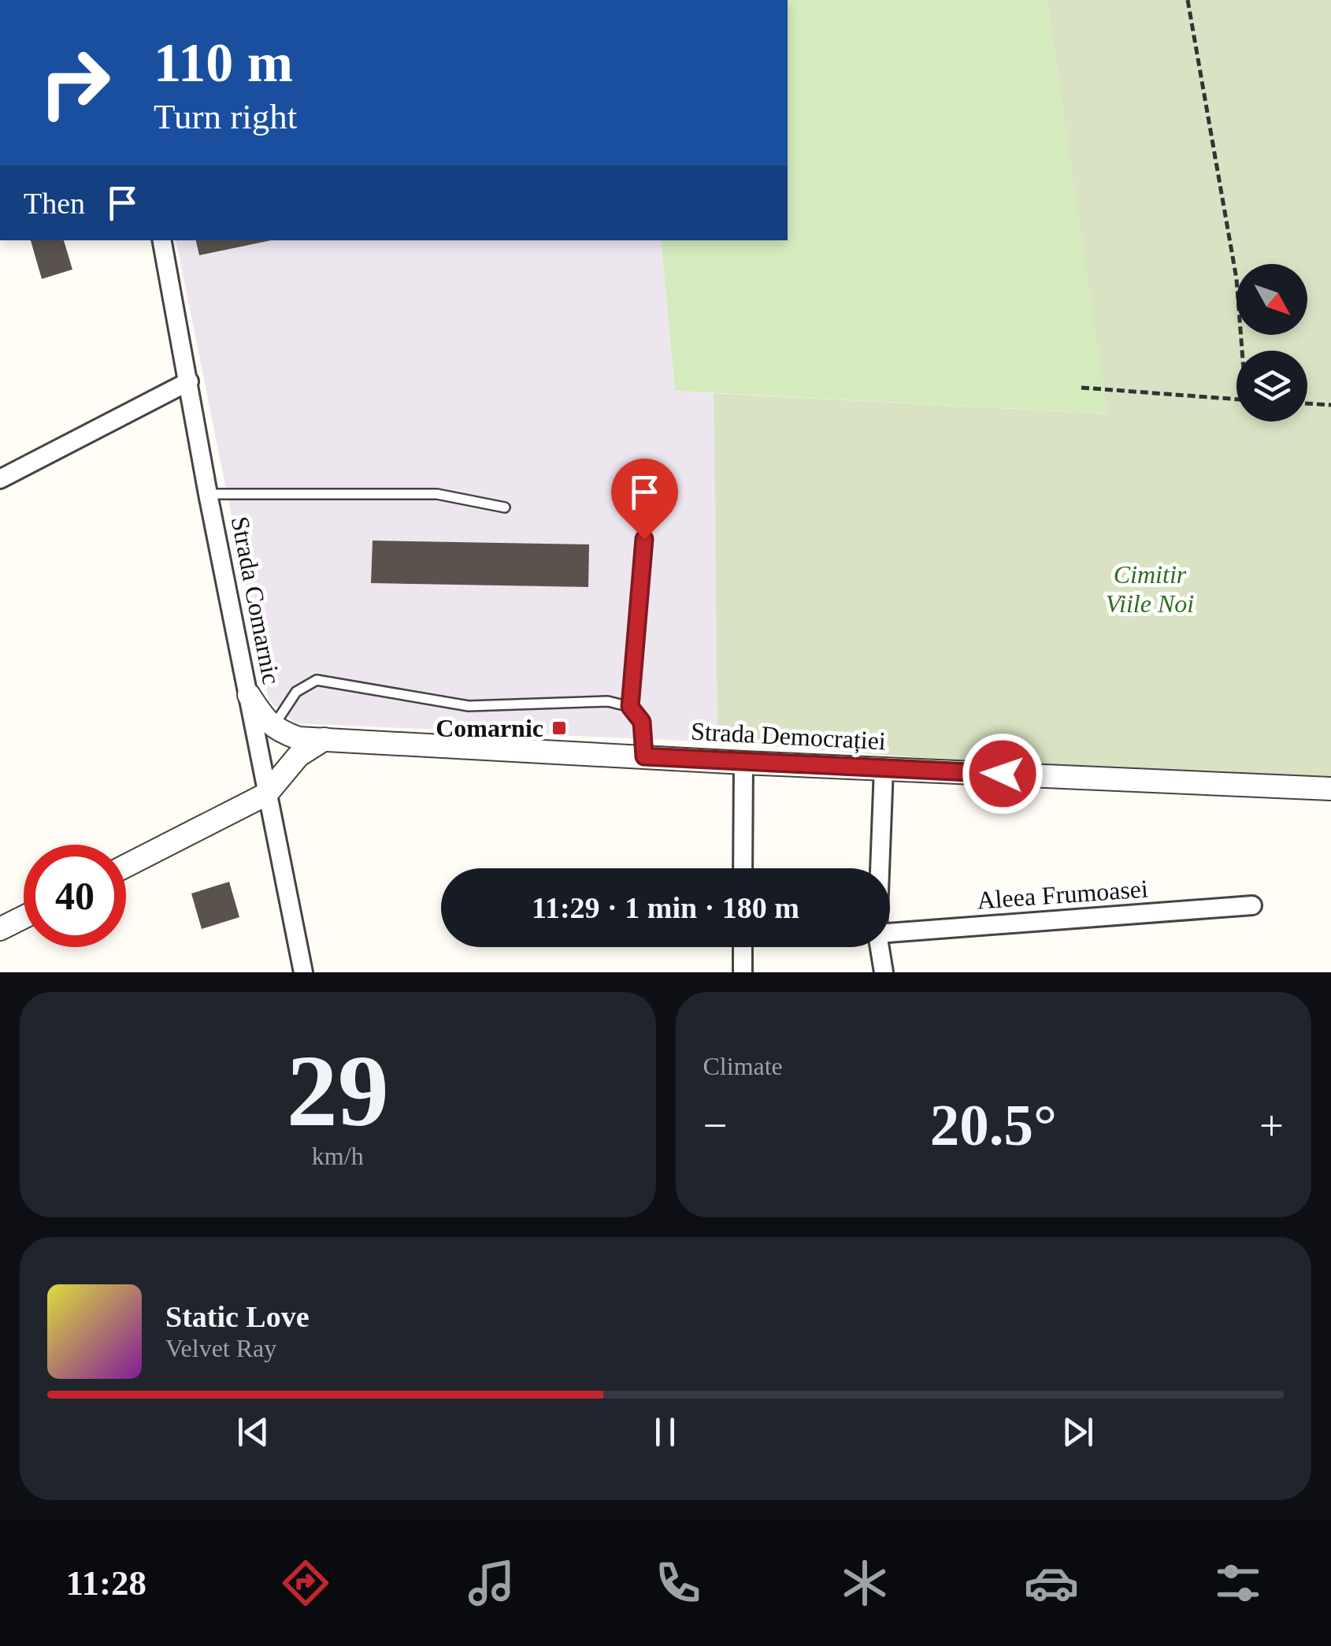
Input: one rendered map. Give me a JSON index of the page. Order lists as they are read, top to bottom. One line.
{"streets":{"street":["Strada Comarnic","Strada Democrației","Aleea Frumoasei"]},"parks":["Cimitir Viile Noi"],"places":{"transit":["Comarnic"]},"north":"bottom right","page":{"turn":["110 m","Turn right"],"then":"Then","limit":"40","trip":"11:29 · 1 min · 180 m","tile":[["29","km/h"],"Climate"],"heat":["−","20.5°","+"],"song":["Static Love","Velvet Ray"],"tabs":"11:28"}}
